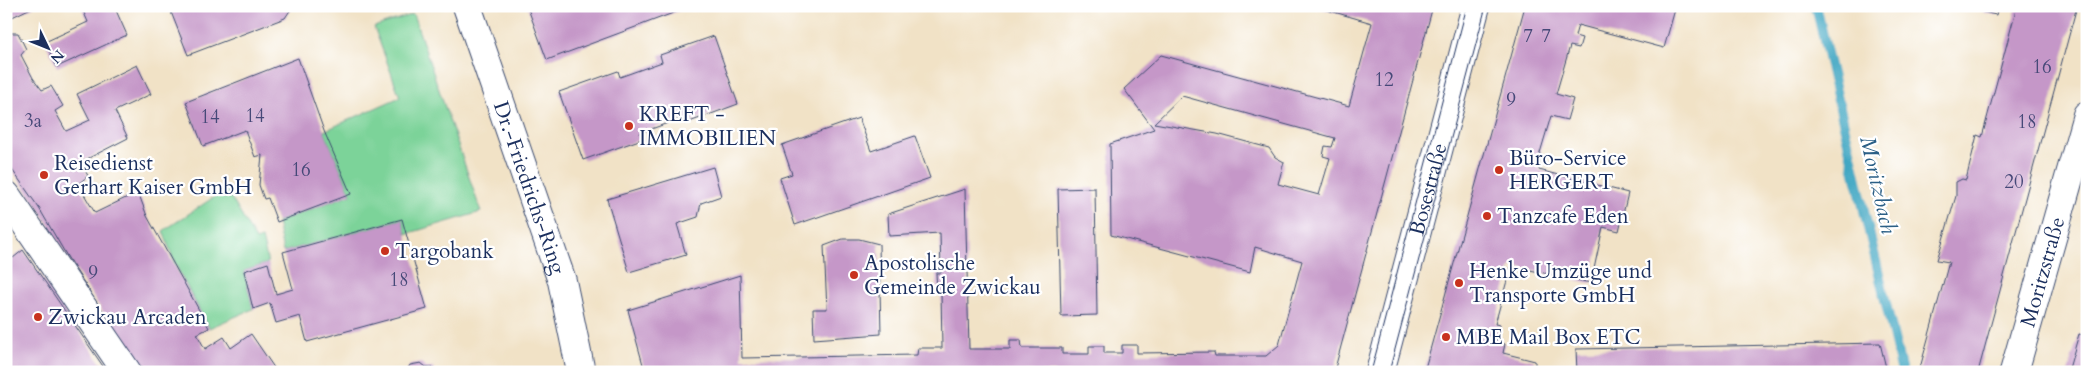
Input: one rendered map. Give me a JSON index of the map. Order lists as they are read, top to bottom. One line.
{"streets":{"street":["Dr.-Friedrichs-Ring","Bosestraße","Moritzstraße"]},"water":["Moritzbach"],"places":["KREFT - IMMOBILIEN","Büro-Service HERGERT","Reisedienst Gerhart Kaiser GmbH","Tanzcafe Eden","Targobank","Apostolische Gemeinde Zwickau","Henke Umzüge und Transporte GmbH","Zwickau Arcaden","MBE Mail Box ETC"],"house_numbers":["7","7","16","12","9","14","14","3a","18","16","20","9","18"],"north":"bottom right"}
